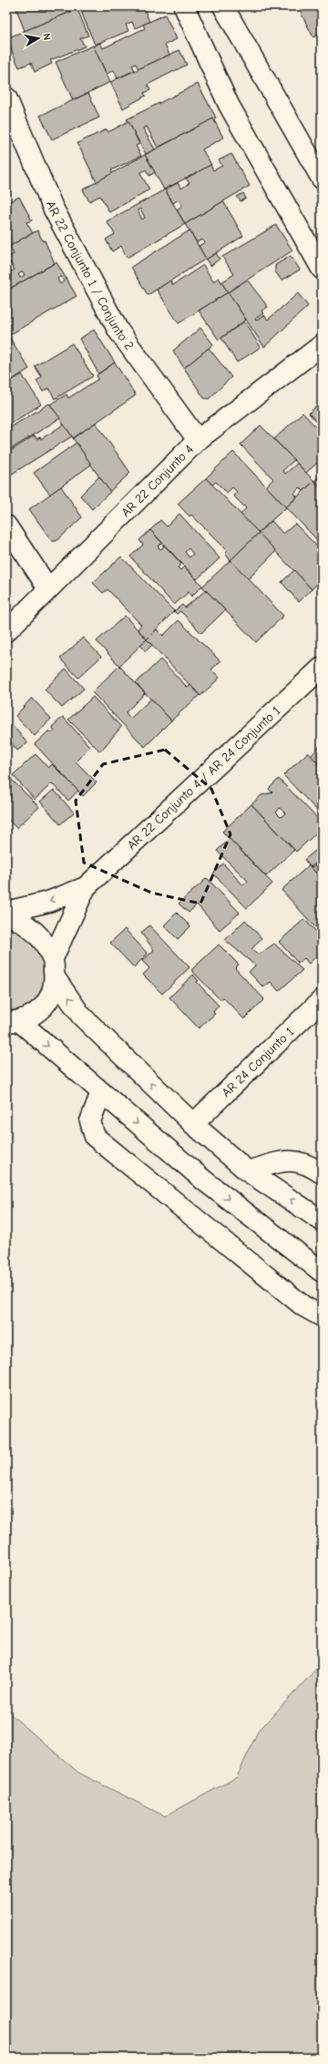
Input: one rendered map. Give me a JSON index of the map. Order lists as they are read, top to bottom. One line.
{"streets":{"street":["AR 22 Conjunto 1 / Conjunto 2","AR 22 Conjunto 4","AR 22 Conjunto 4 / AR 24 Conjunto 1","AR 24 Conjunto 1"]},"crossings":[["AR 22 Conjunto 1 / Conjunto 2","AR 22 Conjunto 4"]],"north":"right"}
